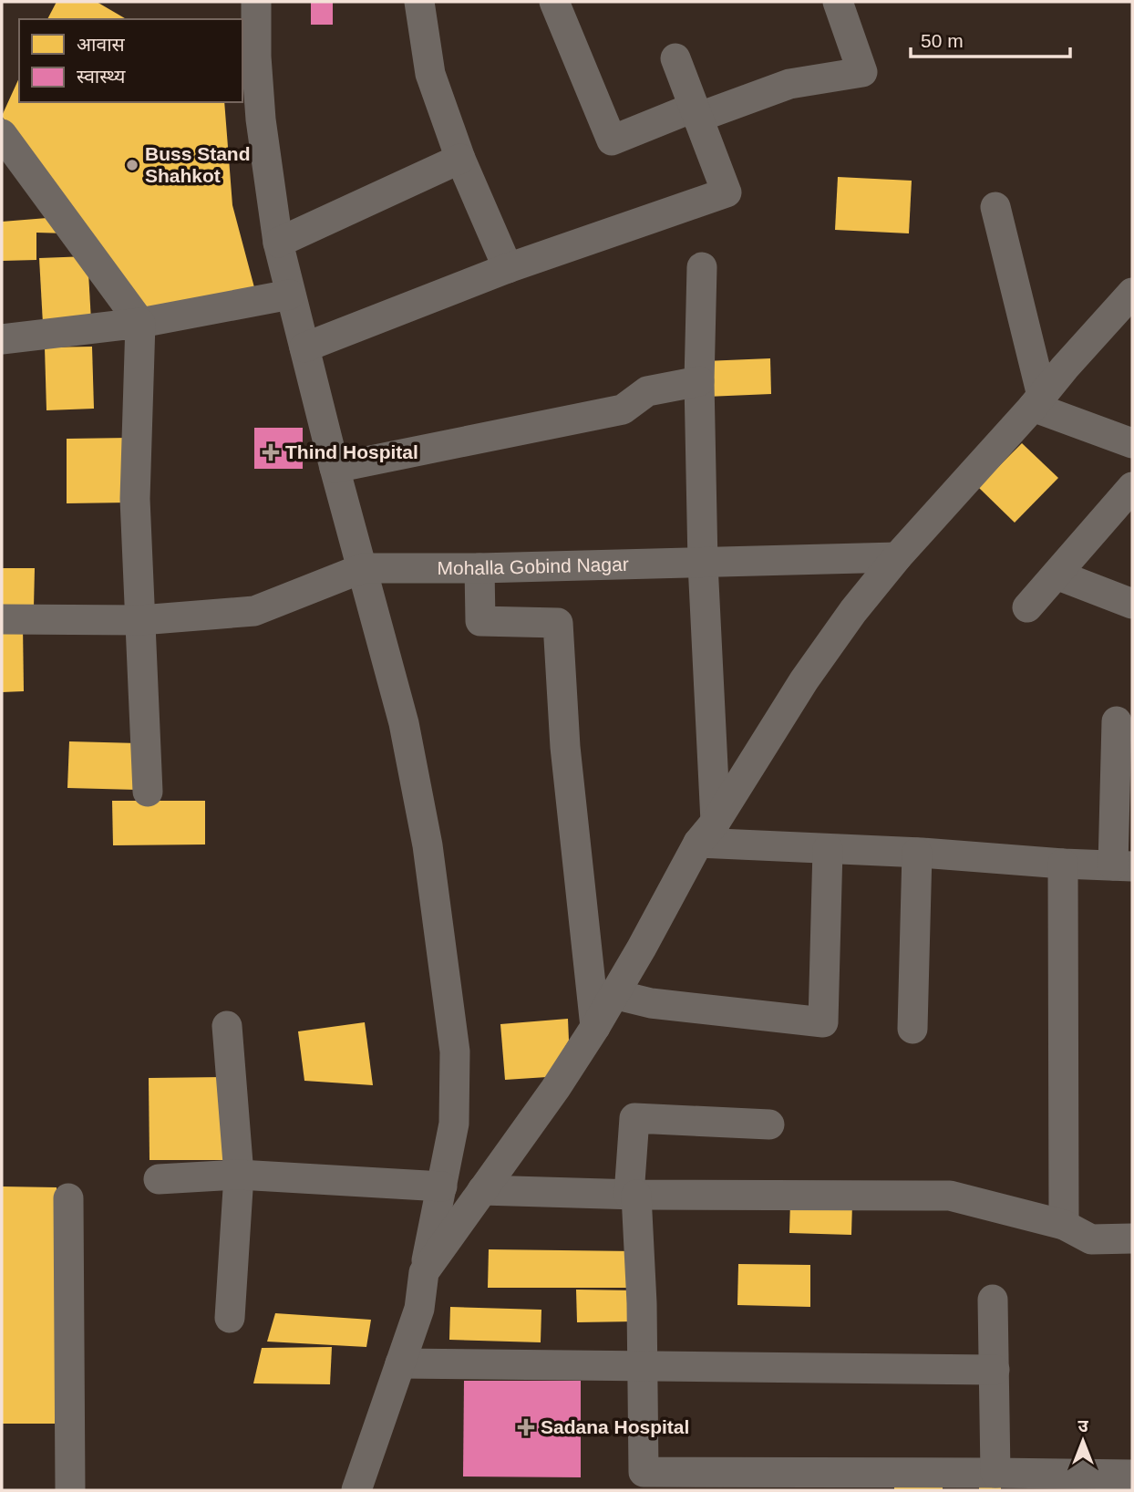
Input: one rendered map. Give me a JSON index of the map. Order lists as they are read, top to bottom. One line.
{"streets":{"street":["Mohalla Gobind Nagar"]},"places":{"other":["Buss Stand Shahkot"],"health":["Thind Hospital","Sadana Hospital"]},"legend":["आवास","स्वास्थ्य"],"scale_bar":"50 m","north":"top"}
